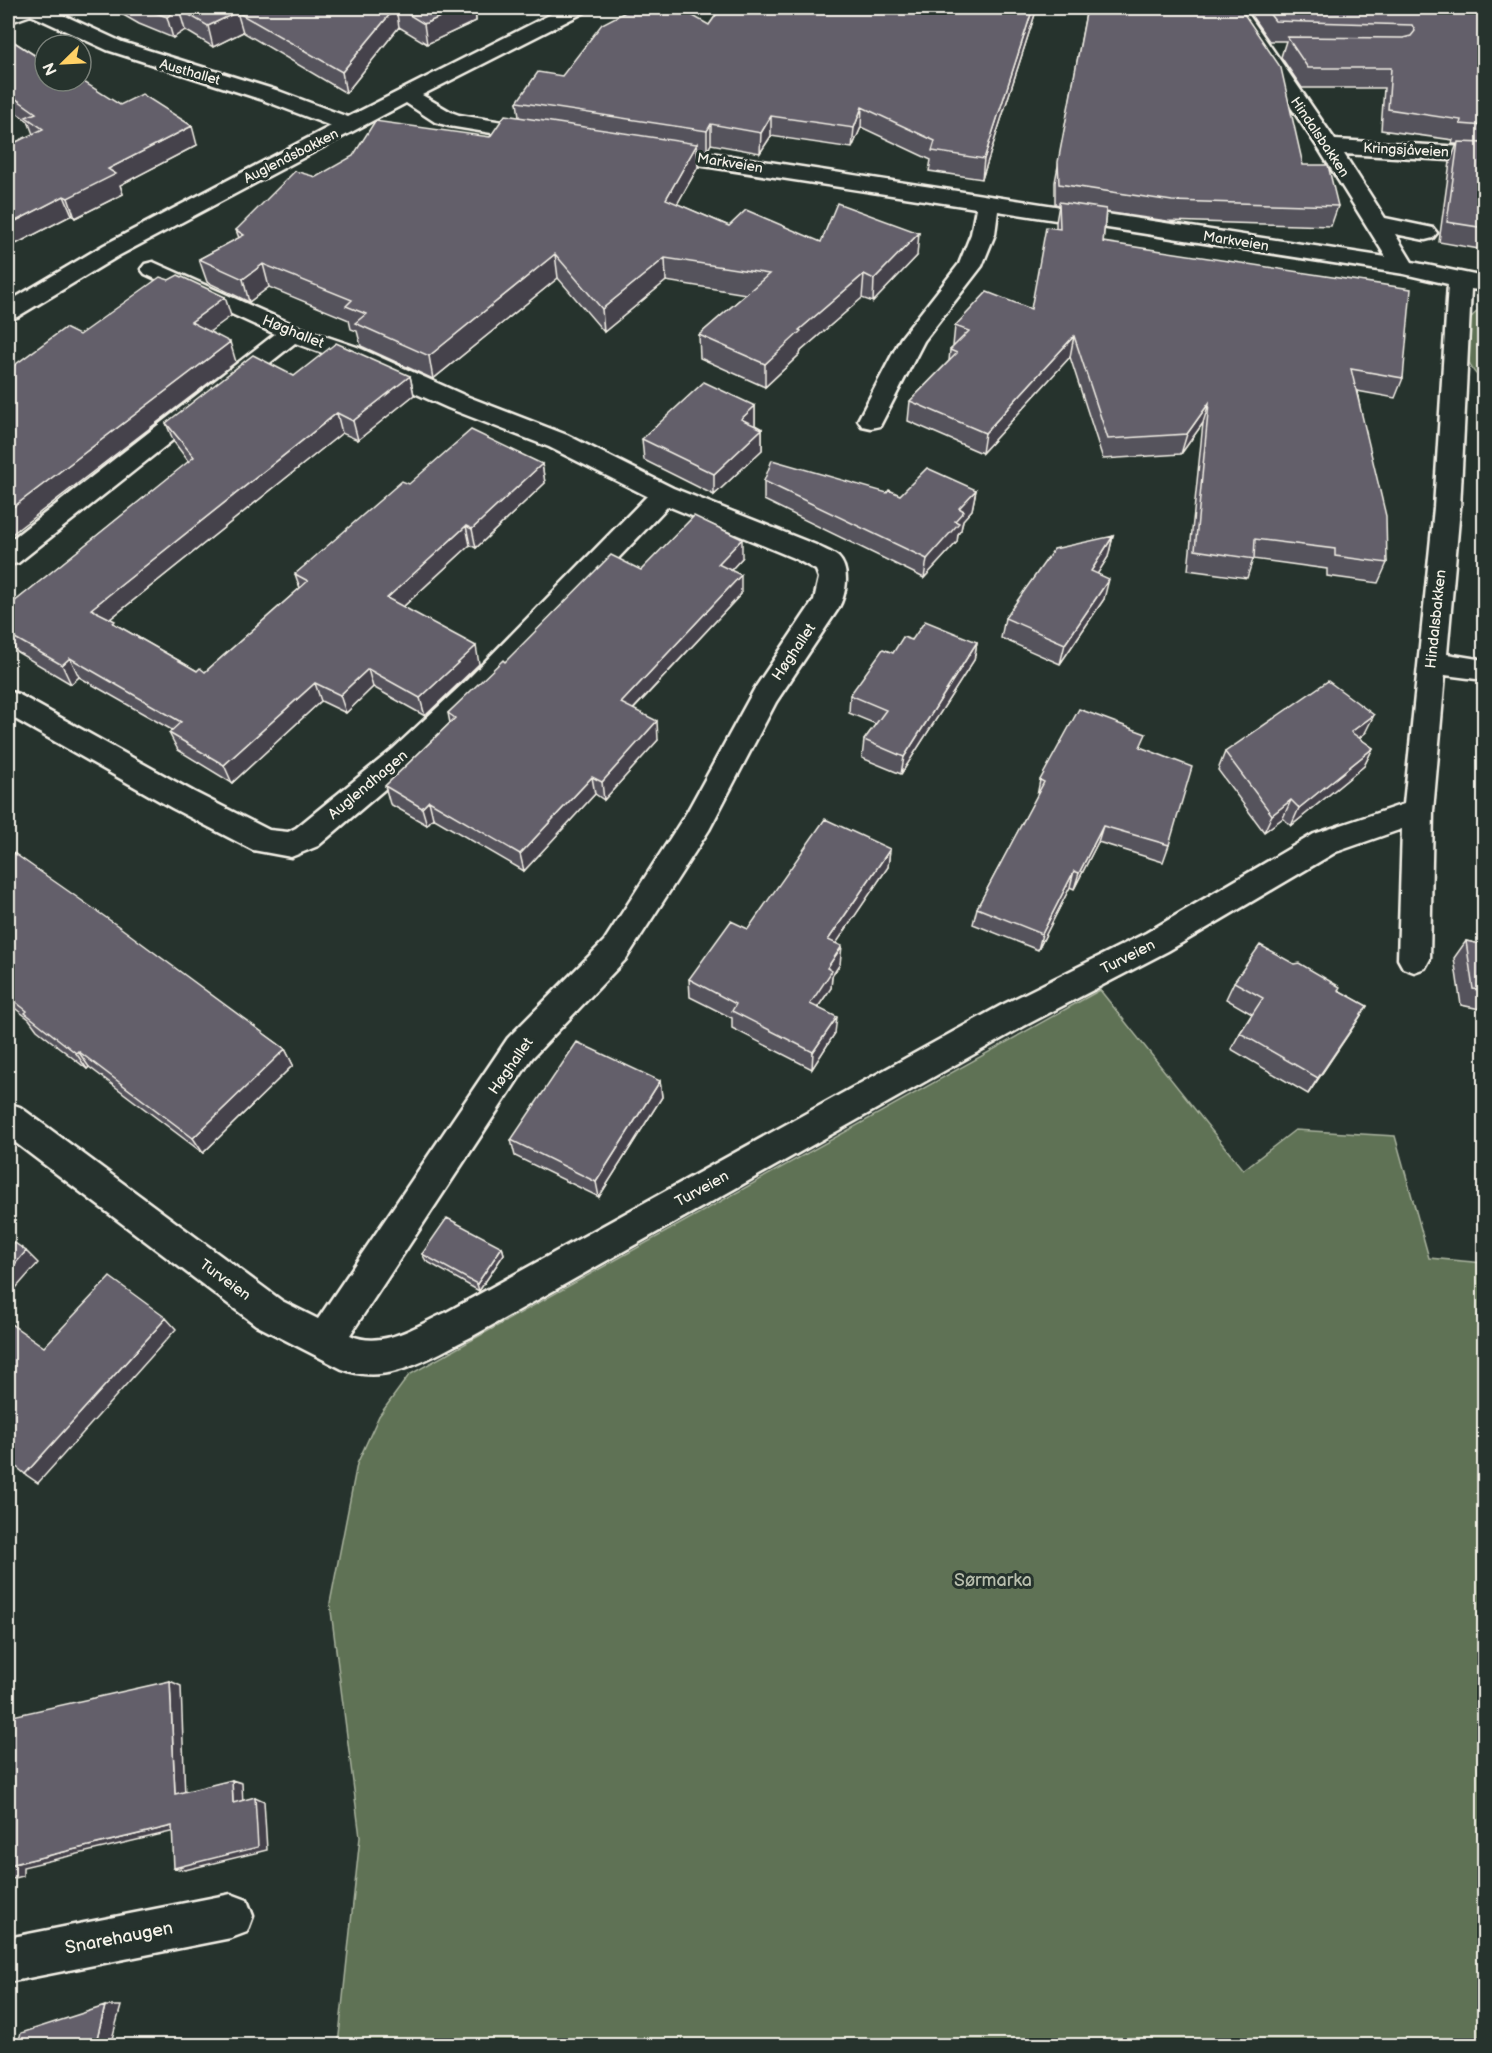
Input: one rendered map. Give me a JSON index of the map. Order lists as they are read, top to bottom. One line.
{"streets":{"street":["Austhallet","Hindalsbakken","Kringsjåveien","Auglendsbakken","Markveien","Høghallet","Auglendhagen","Turveien","Snarehaugen"]},"crossings":[["Austhallet","Auglendsbakken"],["Hindalsbakken","Kringsjåveien"],["Hindalsbakken","Markveien"],["Hindalsbakken","Turveien"],["Høghallet","Auglendhagen"],["Høghallet","Turveien"]],"parks":["Sørmarka"],"north":"bottom left"}
